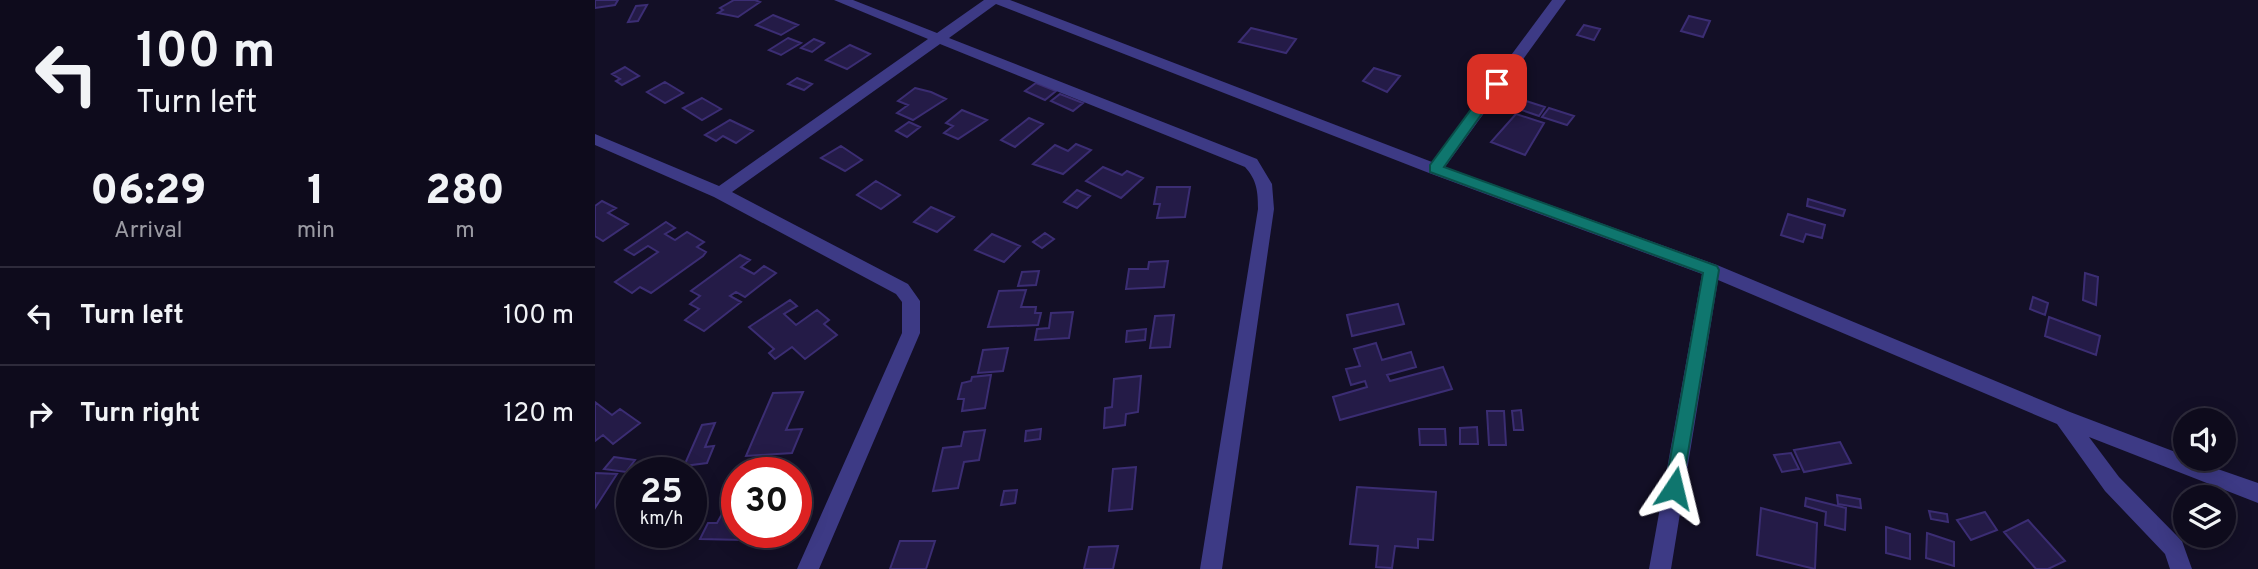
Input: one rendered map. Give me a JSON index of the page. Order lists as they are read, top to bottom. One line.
{"page":{"turn":["100 m","Turn left"],"eta":["06:29","Arrival","1","min","280","m"],"list":[{"name":"Turn left","value":"100 m"},{"name":"Turn right","value":"120 m"}],"speed":"25 km/h","limit":"30"}}
